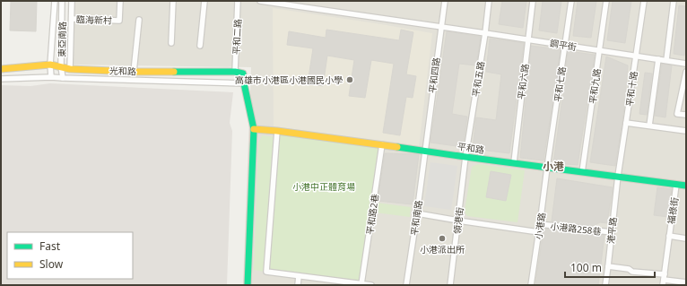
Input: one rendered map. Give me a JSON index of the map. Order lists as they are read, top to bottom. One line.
{"streets":{"street":["臨海新村","平和二路","東亞南路","鋼平街","光和路","平和四路","平和五路","平和六路","平和七路","平和九路","平和十路","平和路","福祿街","平和路2巷","平和南路","領港街","小港路","小港路258巷","港平路"]},"crossings":[["平和二路","光和路"],["東亞南路","光和路"],["鋼平街","平和四路"],["鋼平街","平和五路"],["鋼平街","平和六路"],["鋼平街","平和七路"],["鋼平街","平和九路"],["鋼平街","平和十路"],["平和四路","平和路"],["平和四路","平和南路"],["平和五路","平和路"],["平和五路","領港街"],["平和六路","平和路"],["平和七路","平和路"],["平和七路","小港路"],["平和九路","平和路"],["平和十路","平和路"],["平和十路","港平路"],["平和路","福祿街"],["平和路","平和路2巷"],["平和路","平和南路"],["平和路","領港街"],["平和路","小港路"],["平和路","港平路"],["小港路","小港路258巷"],["小港路258巷","港平路"]],"districts":["小港"],"parks":["小港中正體育場"],"places":["高雄市小港區小港國民小學","小港派出所"],"legend":["Fast","Slow"],"scale_bar":"100 m"}
